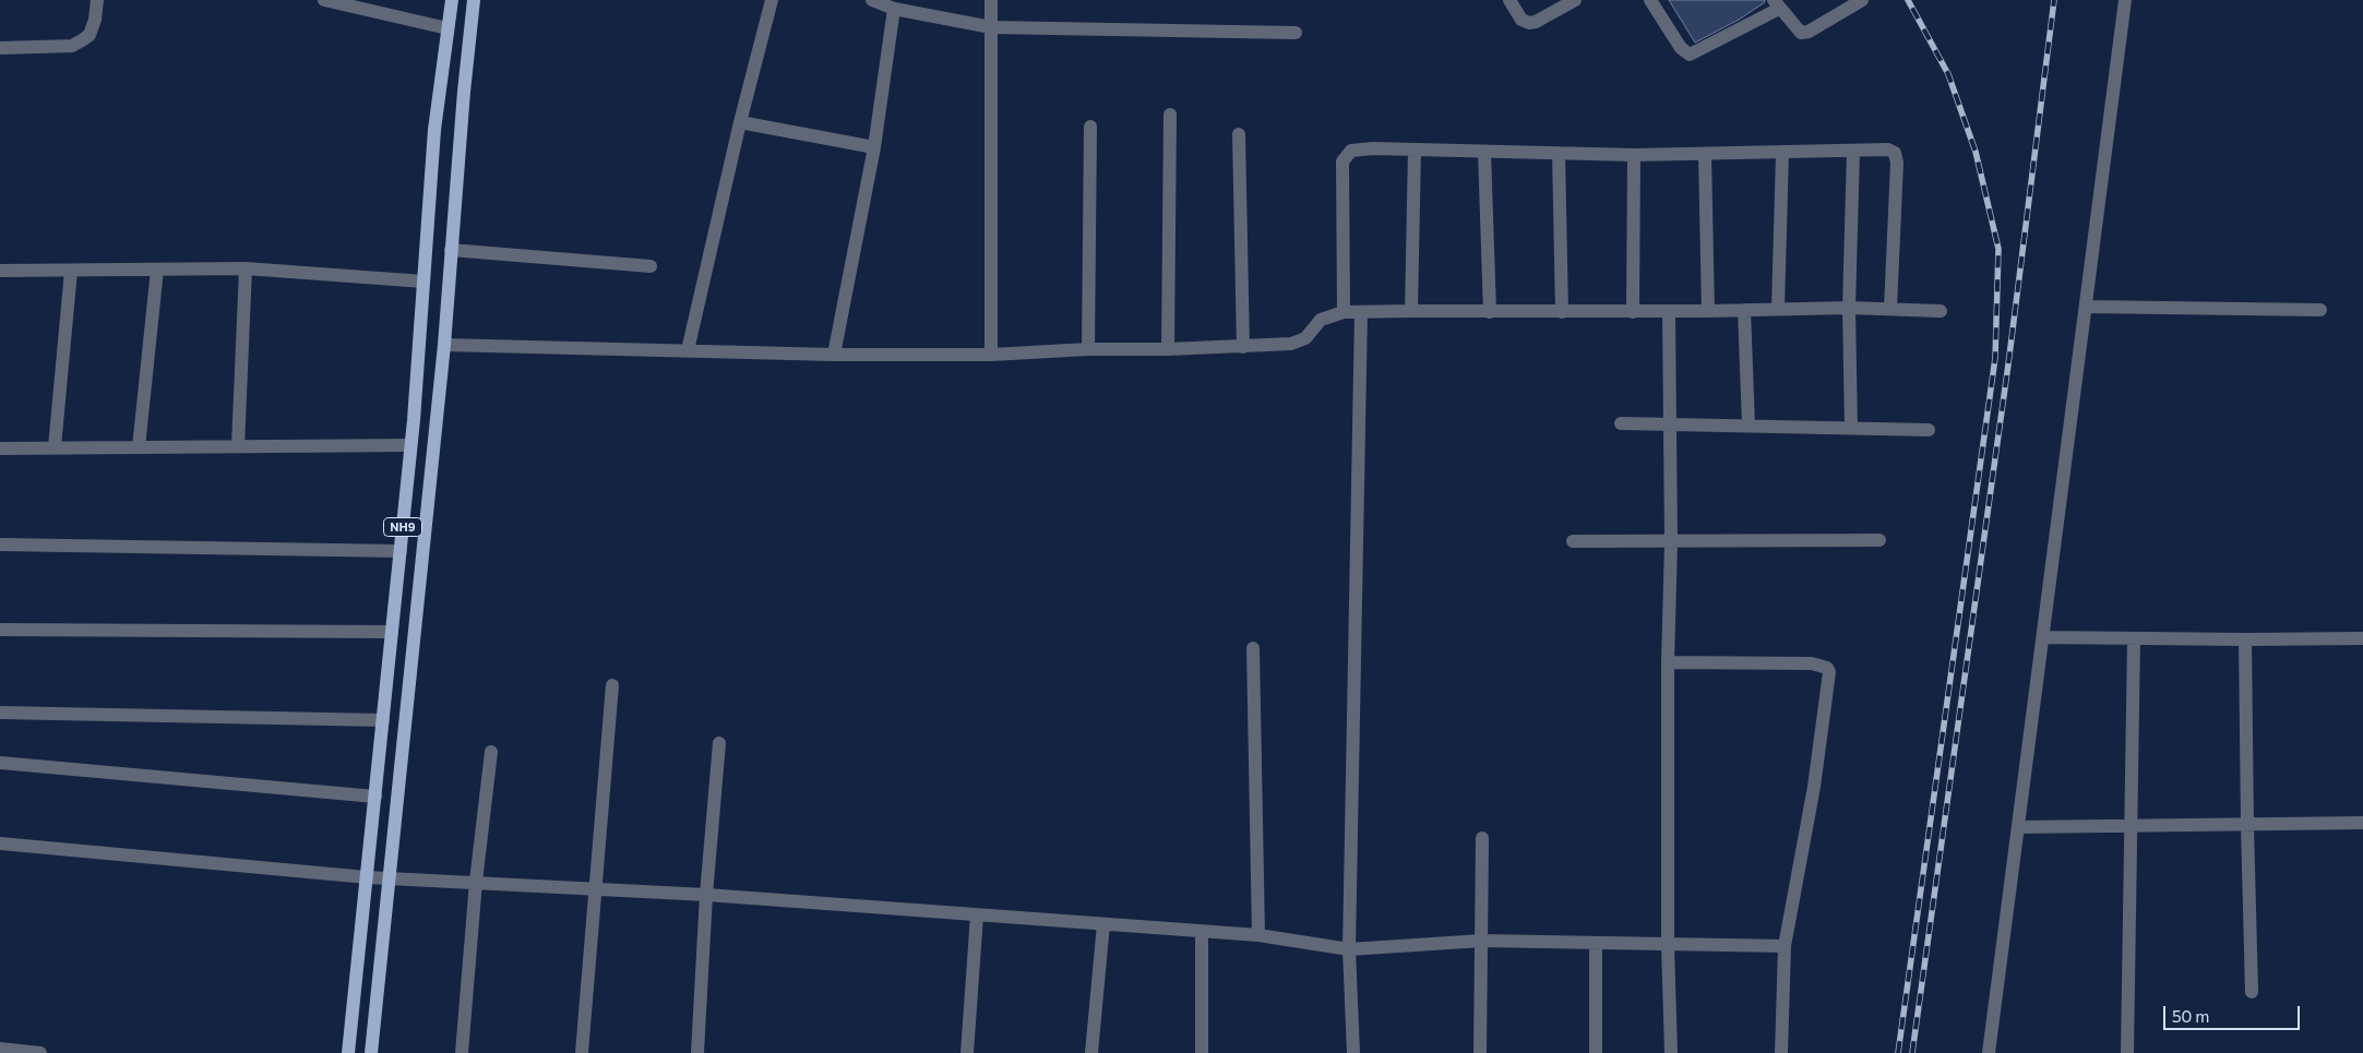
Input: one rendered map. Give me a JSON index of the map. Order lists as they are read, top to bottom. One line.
{"streets":{"main road":["NH9"]},"scale_bar":"50 m"}
